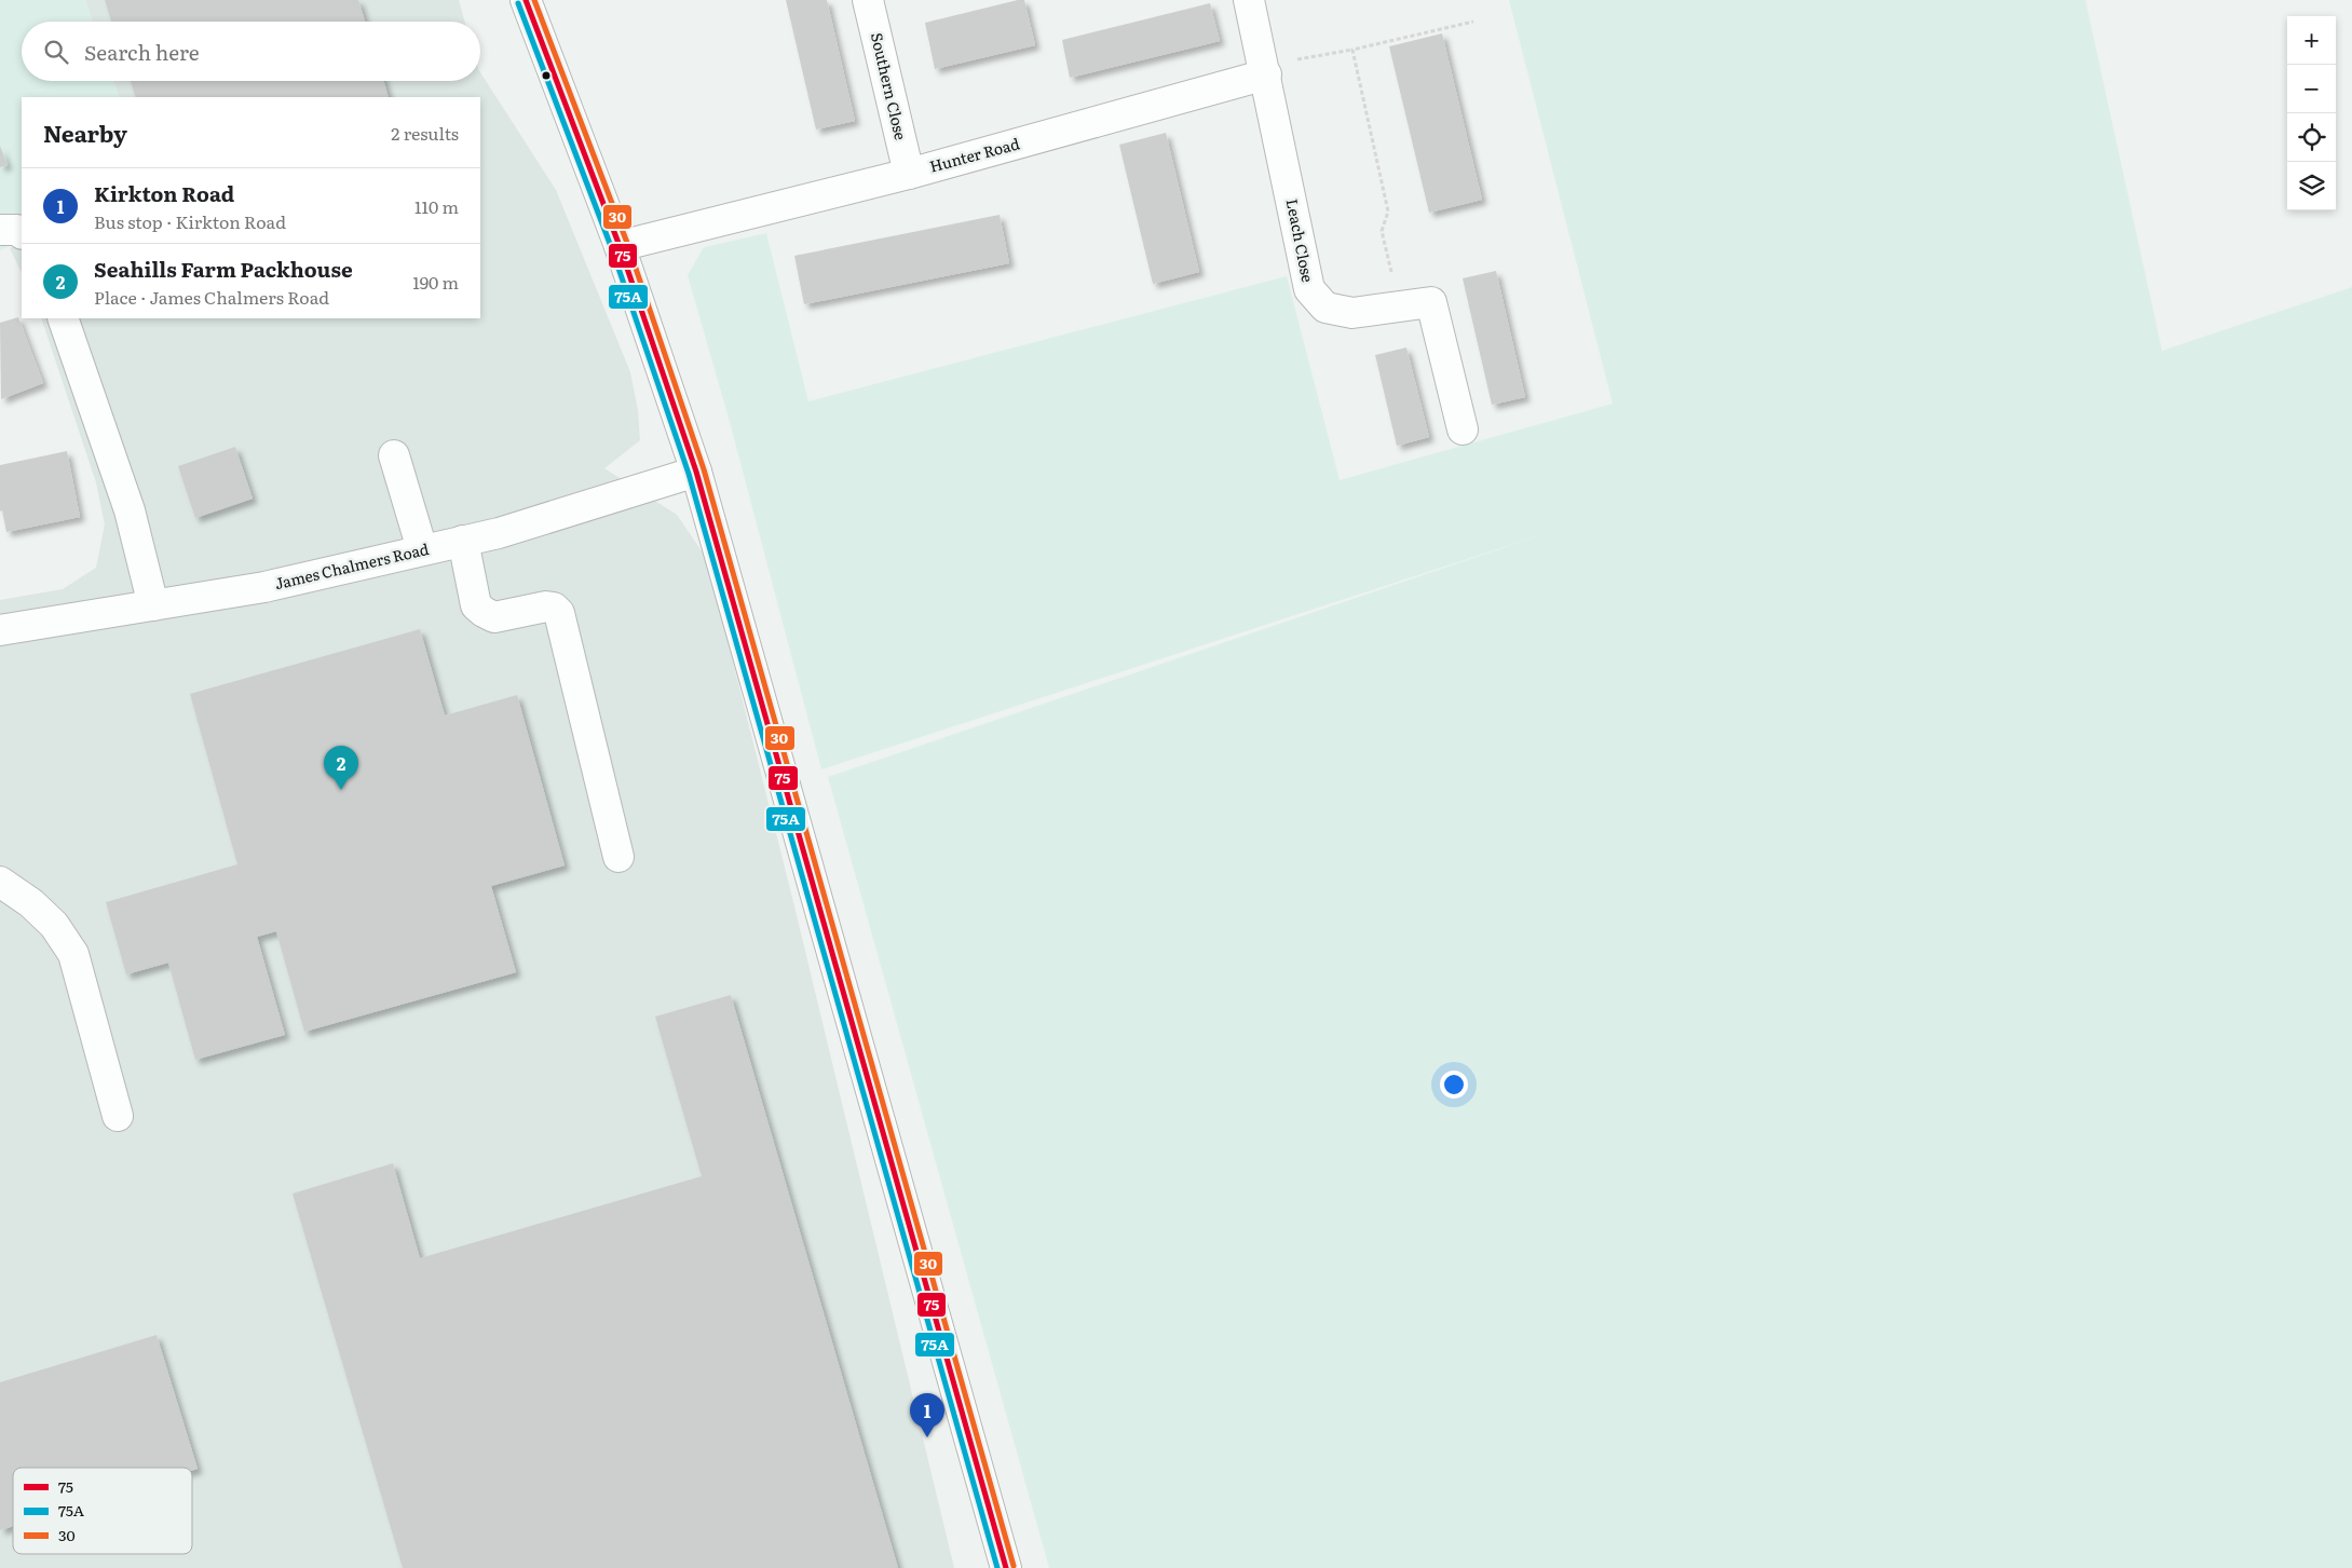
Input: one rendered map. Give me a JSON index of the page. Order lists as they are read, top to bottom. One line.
{"streets":{"street":["Southern Close","Hunter Road","Leach Close","James Chalmers Road"]},"crossings":[["Southern Close","Hunter Road"],["Hunter Road","Leach Close"]],"lines":["transit line 75","transit line 30","transit line 75A"],"legend":["75","75A","30"],"page":{"map_buttons":["+","−"],"search":"Search here","heading":["Nearby","2 results"],"list":[{"mark":"1","name":"Kirkton Road","note":"Bus stop · Kirkton Road","value":"110 m"},{"mark":"2","name":"Seahills Farm Packhouse","note":"Place · James Chalmers Road","value":"190 m"}],"pins":["2","1"]}}
